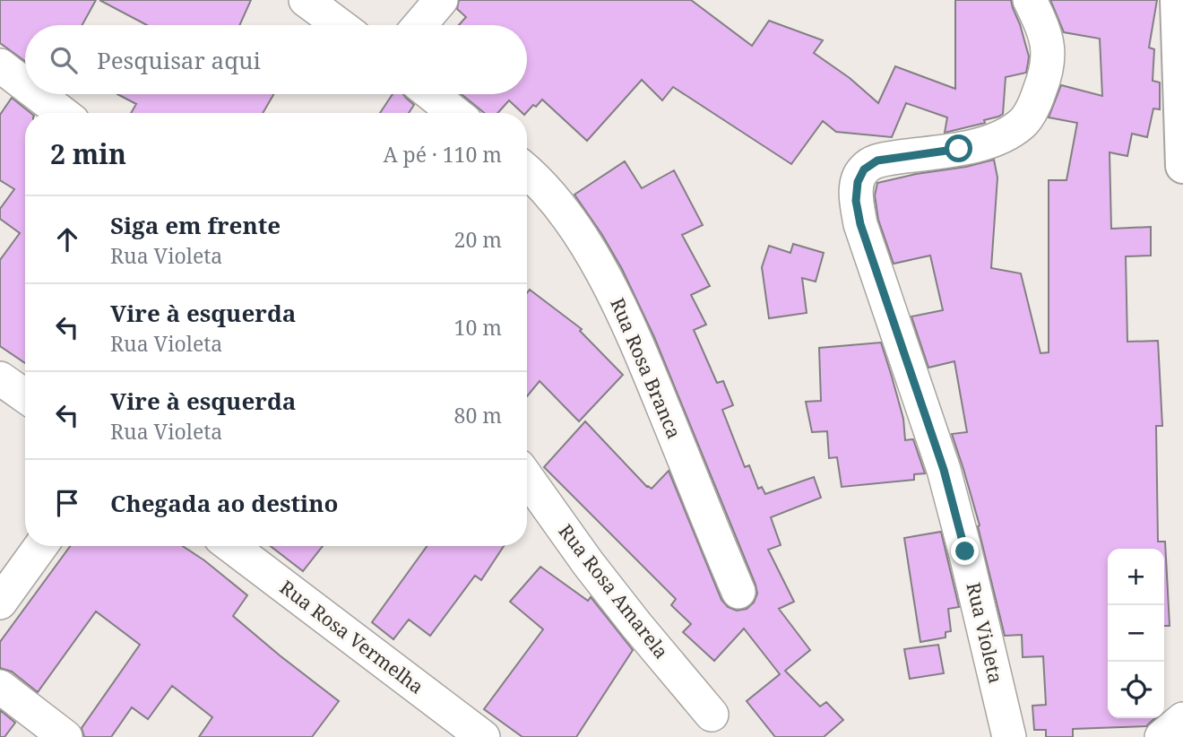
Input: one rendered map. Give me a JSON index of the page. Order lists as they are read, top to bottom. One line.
{"streets":{"street":["Rua Rosa Branca","Rua Rosa Amarela","Rua Violeta","Rua Rosa Vermelha"]},"page":{"search":"Pesquisar aqui","heading":["2 min","A pé · 110 m"],"list":[["Siga em frente","Rua Violeta","20 m"],["Vire à esquerda","Rua Violeta","10 m"],["Vire à esquerda","Rua Violeta","80 m"],"Chegada ao destino"],"map_buttons":["+","−"]}}
